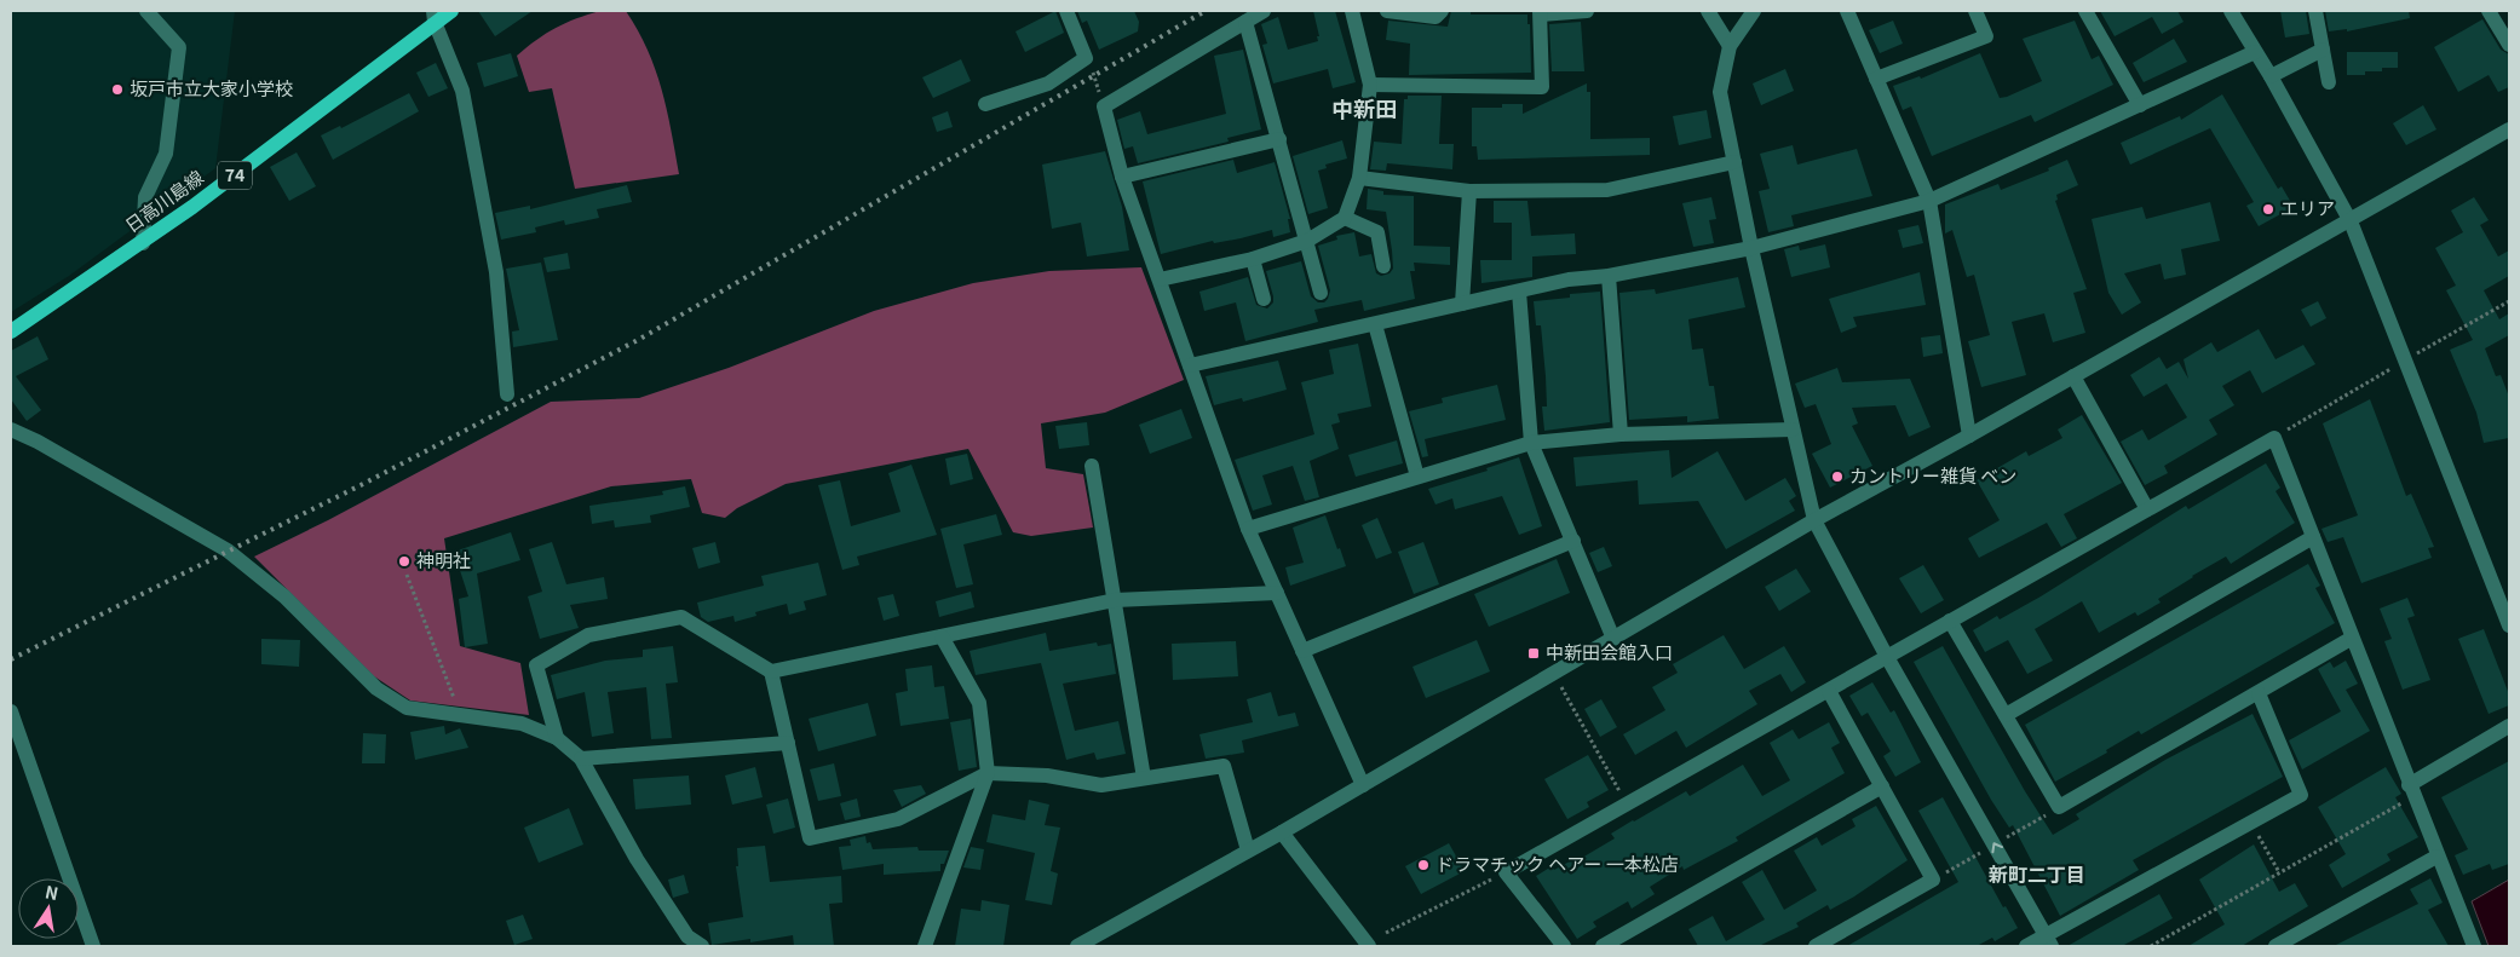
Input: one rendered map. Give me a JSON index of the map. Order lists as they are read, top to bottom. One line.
{"streets":{"main road":["74","日高川島線"]},"districts":["中新田","新町二丁目"],"places":{"other":["坂戸市立大家小学校","エリア","カントリー雑貨 ベン","神明社","ドラマチック ヘアー 一本松店"],"transit":["中新田会館入口"]},"north":"top"}
